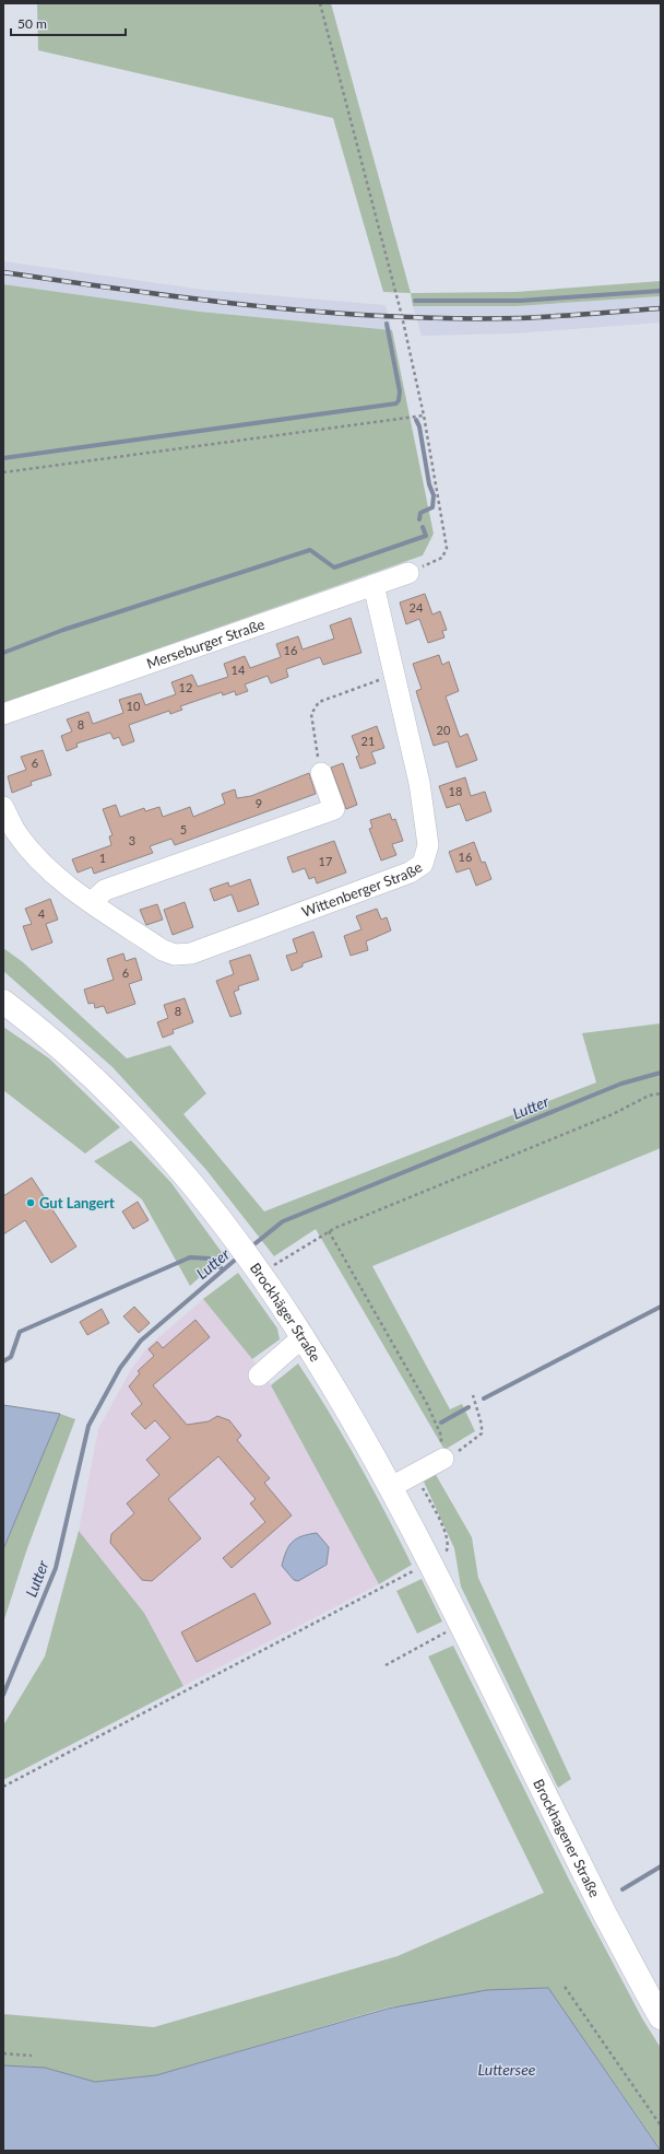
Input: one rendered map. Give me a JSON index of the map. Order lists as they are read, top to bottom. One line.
{"streets":{"main road":["Brockhäger Straße","Brockhagener Straße"],"street":["Merseburger Straße","Wittenberger Straße"]},"crossings":[["Merseburger Straße","Wittenberger Straße"],["Brockhäger Straße","Brockhagener Straße"]],"water":["Lutter","Luttersee"],"places":["Gut Langert"],"house_numbers":["24","16","14","12","10","8","20","21","6","18","9","5","3","16","1","17","4","6","8"],"scale_bar":"50 m"}
